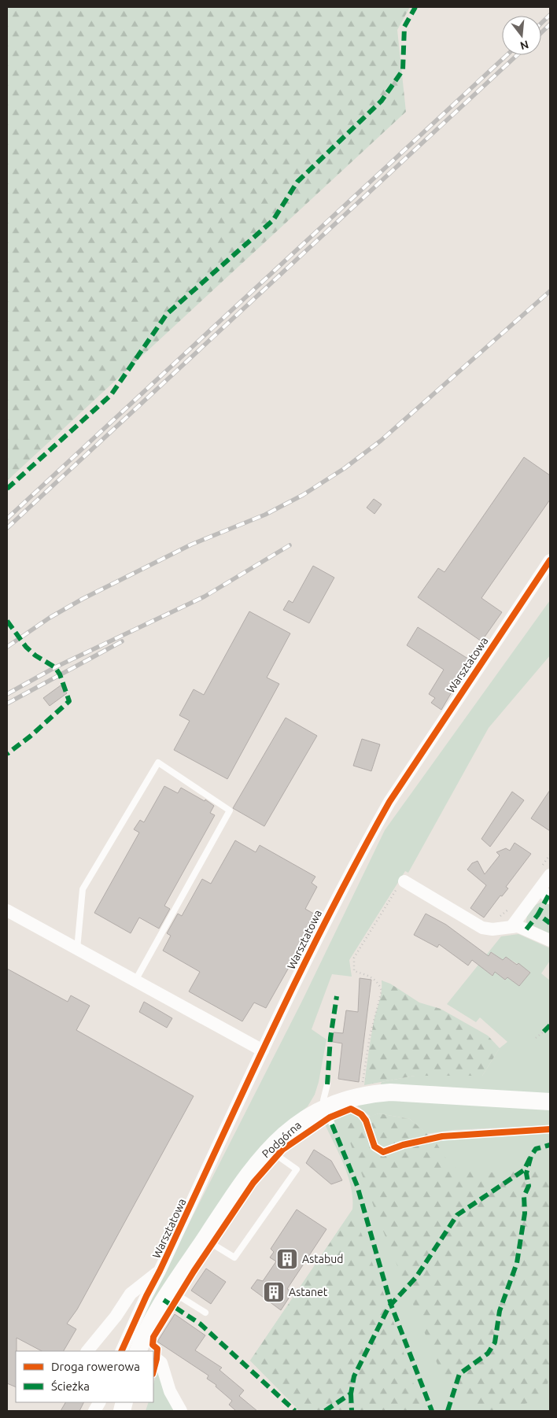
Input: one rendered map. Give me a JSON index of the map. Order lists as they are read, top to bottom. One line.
{"streets":{"street":["Warsztatowa","Podgórna"]},"places":{"building":["Astabud","Astanet"]},"legend":["Droga rowerowa","Ścieżka"],"north":"bottom"}
